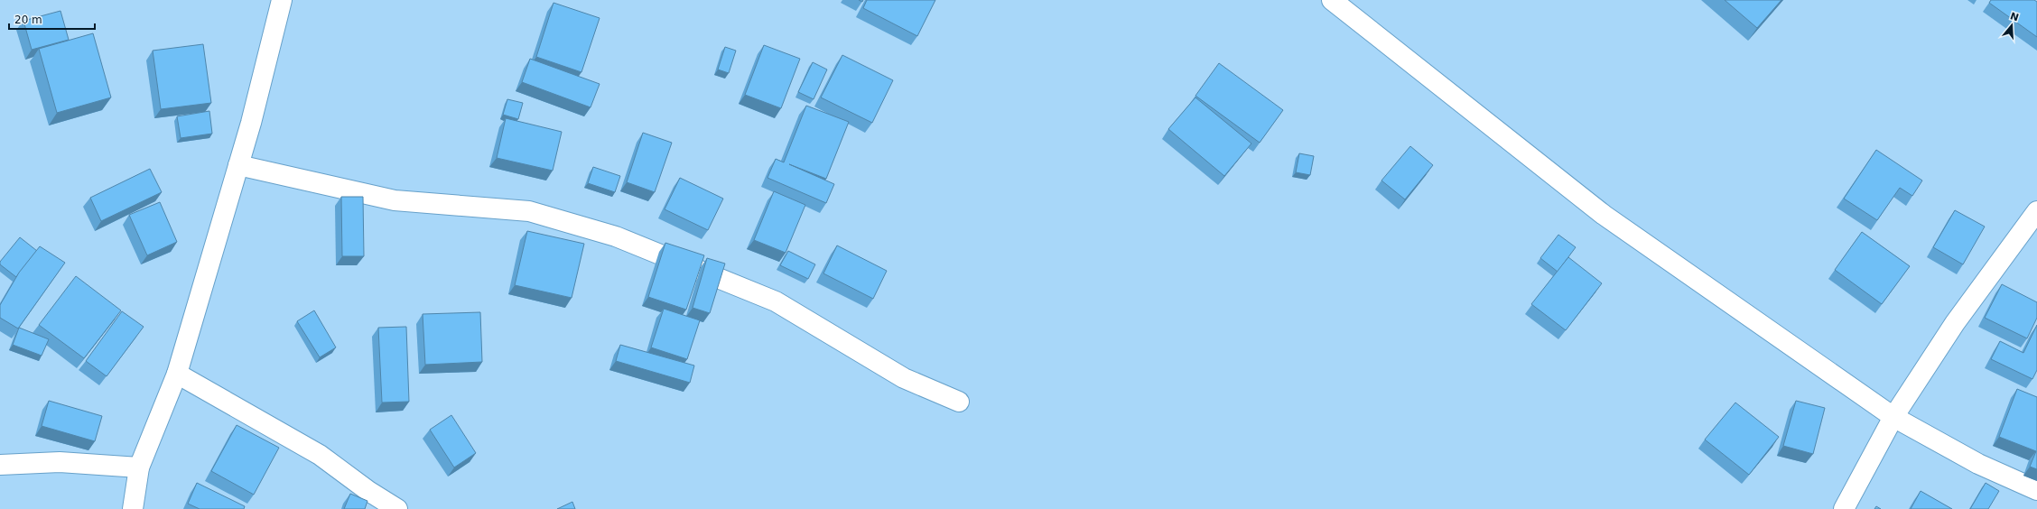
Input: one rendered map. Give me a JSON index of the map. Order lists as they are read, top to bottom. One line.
{"scale_bar":"20 m","north":"top"}
